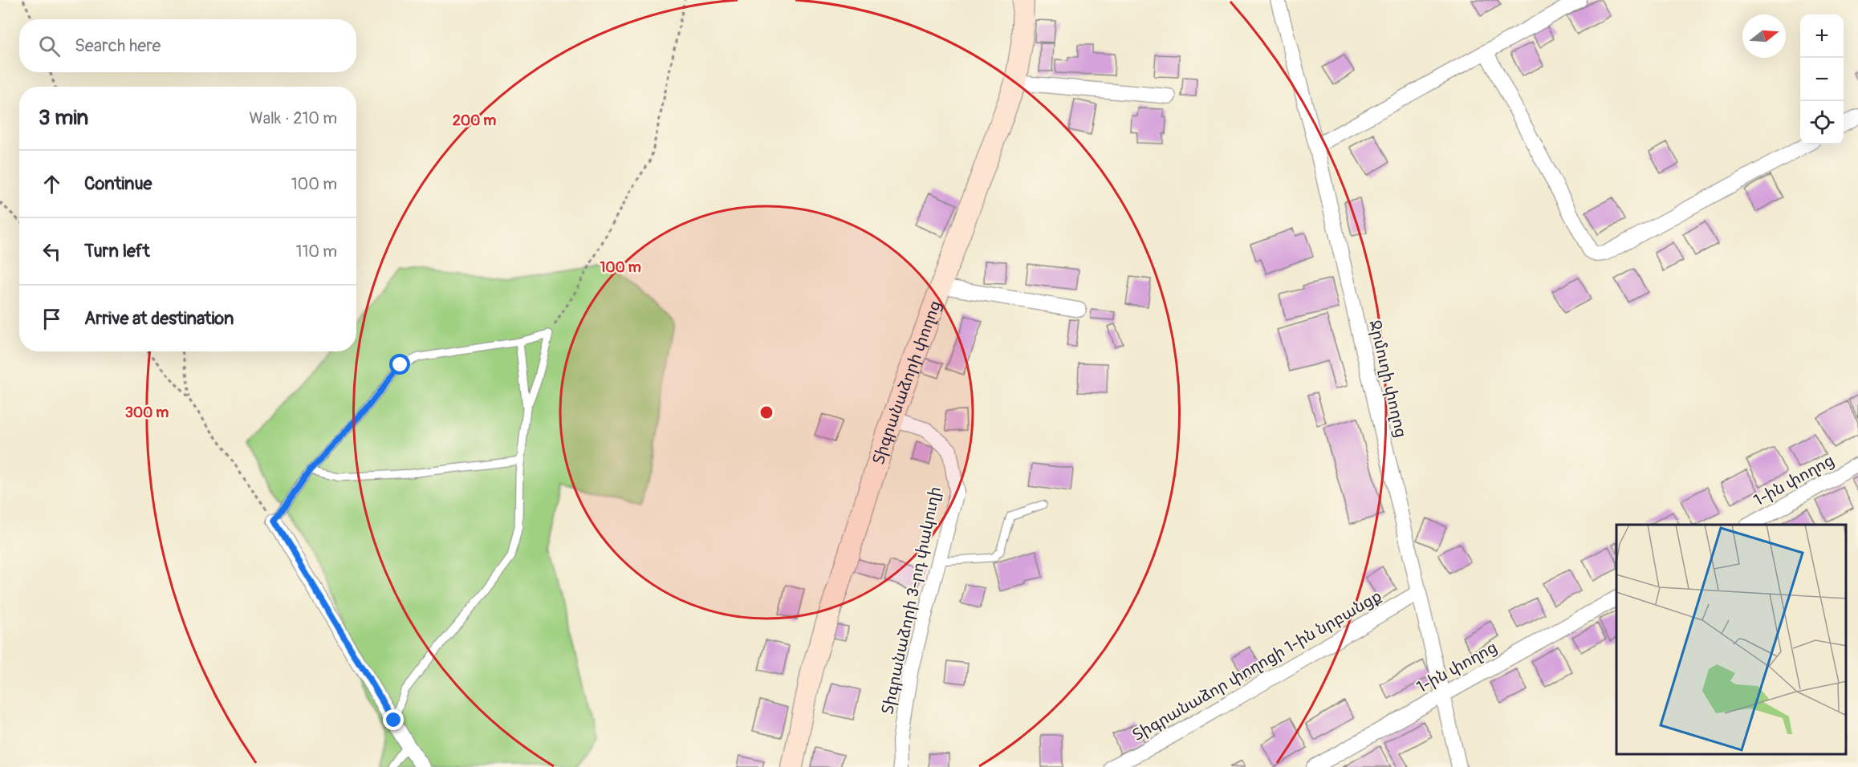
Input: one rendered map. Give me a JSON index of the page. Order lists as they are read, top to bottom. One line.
{"streets":{"main road":["Տիգրանաձորի փողոց"],"street":["Ջրմուղի փողոց","1-ին փողոց","Տիգրանաձորի 3-րդ փակուղի","Տիգրանաձոր փողոցի 1-ին նրբանցք"]},"crossings":[["Ջրմուղի փողոց","1-ին փողոց"],["Ջրմուղի փողոց","Տիգրանաձոր փողոցի 1-ին նրբանցք"],["Տիգրանաձորի փողոց","Տիգրանաձորի 3-րդ փակուղի"]],"north":"right","page":{"map_buttons":["+","−"],"search":"Search here","heading":["3 min","Walk · 210 m"],"list":[["Continue","100 m"],["Turn left","110 m"],"Arrive at destination"]},"rings":["200 m","100 m","300 m"]}
